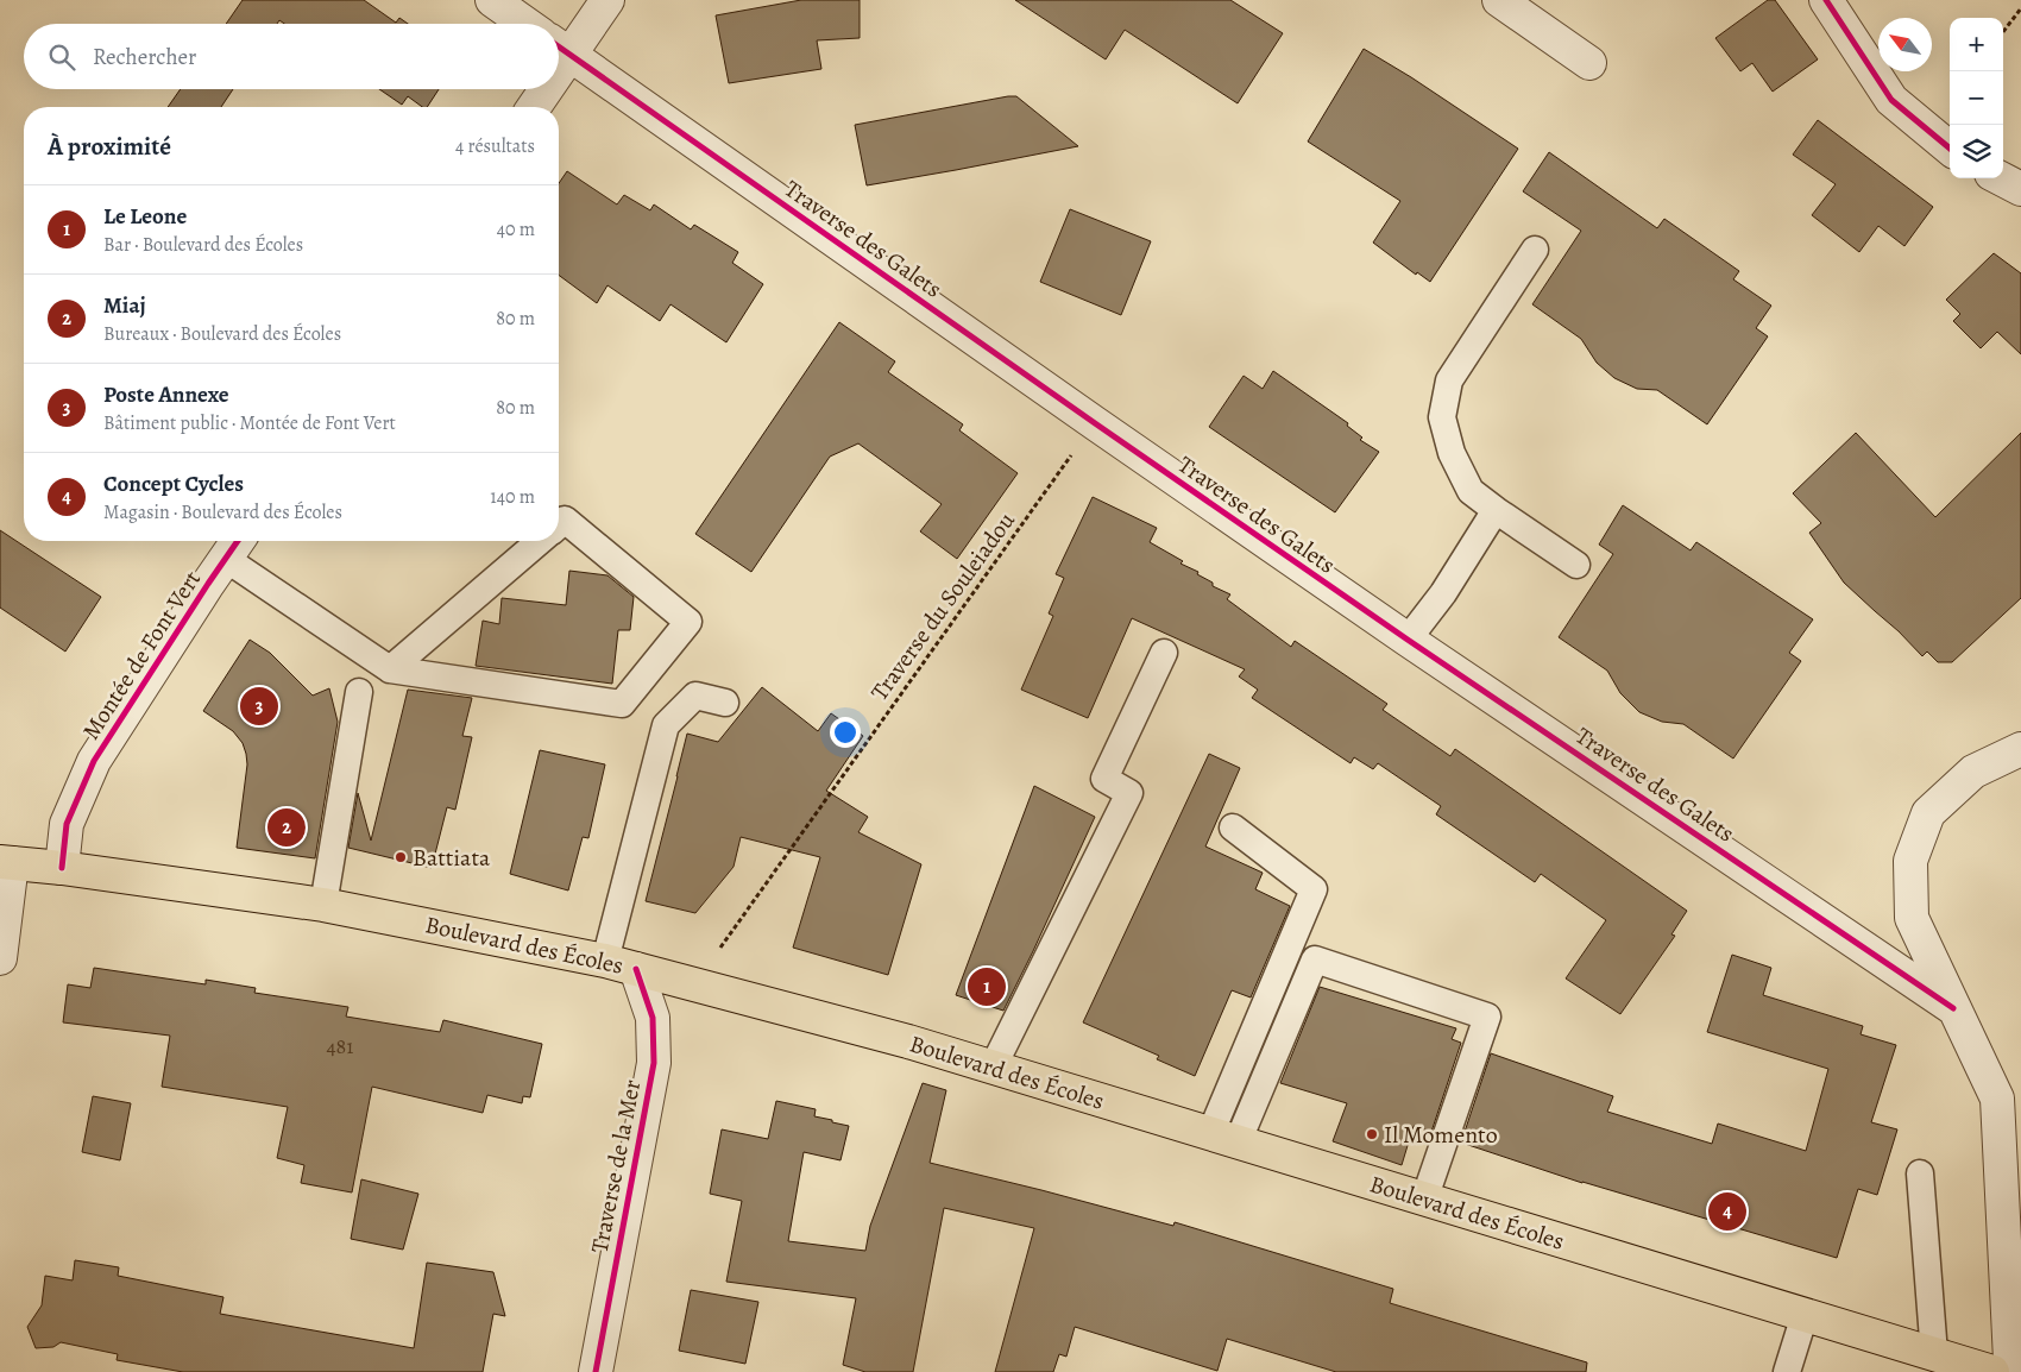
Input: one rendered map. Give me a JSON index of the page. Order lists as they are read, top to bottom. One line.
{"streets":{"main road":["Boulevard des Écoles"],"street":["Traverse des Galets","Montée de Font Vert","Traverse de la Mer"],"path":["Traverse du Souleiadou"]},"crossings":[["Traverse des Galets","Traverse du Souleiadou"],["Traverse du Souleiadou","Boulevard des Écoles"],["Montée de Font Vert","Boulevard des Écoles"],["Boulevard des Écoles","Traverse de la Mer"]],"places":["Battiata","Il Momento"],"house_numbers":["481"],"north":"top left","page":{"map_buttons":["+","−"],"search":"Rechercher","heading":["À proximité","4 résultats"],"list":[{"mark":"1","name":"Le Leone","note":"Bar · Boulevard des Écoles","value":"40 m"},{"mark":"2","name":"Miaj","note":"Bureaux · Boulevard des Écoles","value":"80 m"},{"mark":"3","name":"Poste Annexe","note":"Bâtiment public · Montée de Font Vert","value":"80 m"},{"mark":"4","name":"Concept Cycles","note":"Magasin · Boulevard des Écoles","value":"140 m"}],"pins":["3","2","1","4"]}}
